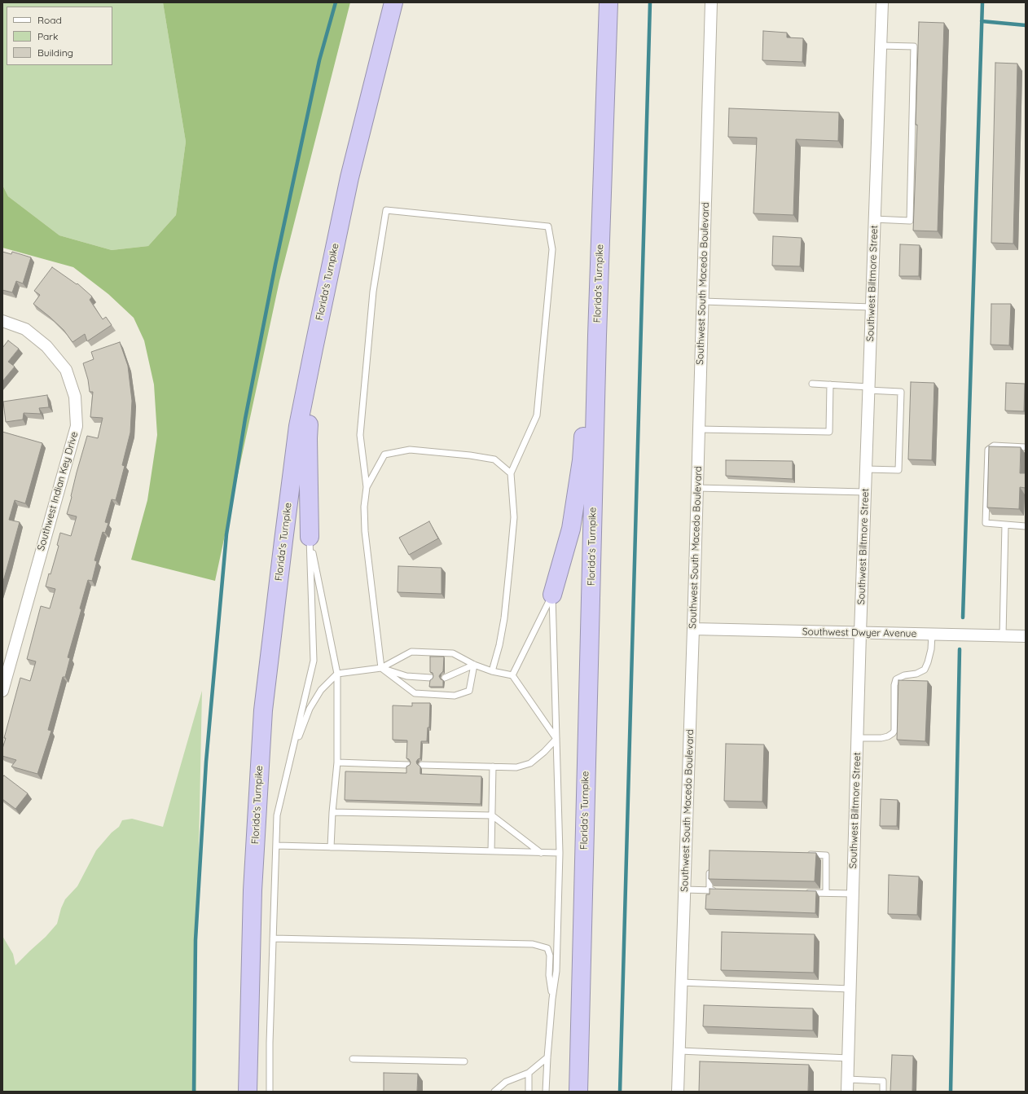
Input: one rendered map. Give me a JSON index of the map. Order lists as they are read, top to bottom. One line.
{"streets":{"highway":["Florida's Turnpike"],"street":["Southwest South Macedo Boulevard","Southwest Biltmore Street","Southwest Indian Key Drive","Southwest Dwyer Avenue"]},"crossings":[["Southwest South Macedo Boulevard","Southwest Dwyer Avenue"],["Southwest Biltmore Street","Southwest Dwyer Avenue"]],"legend":["Road","Park","Building"]}
